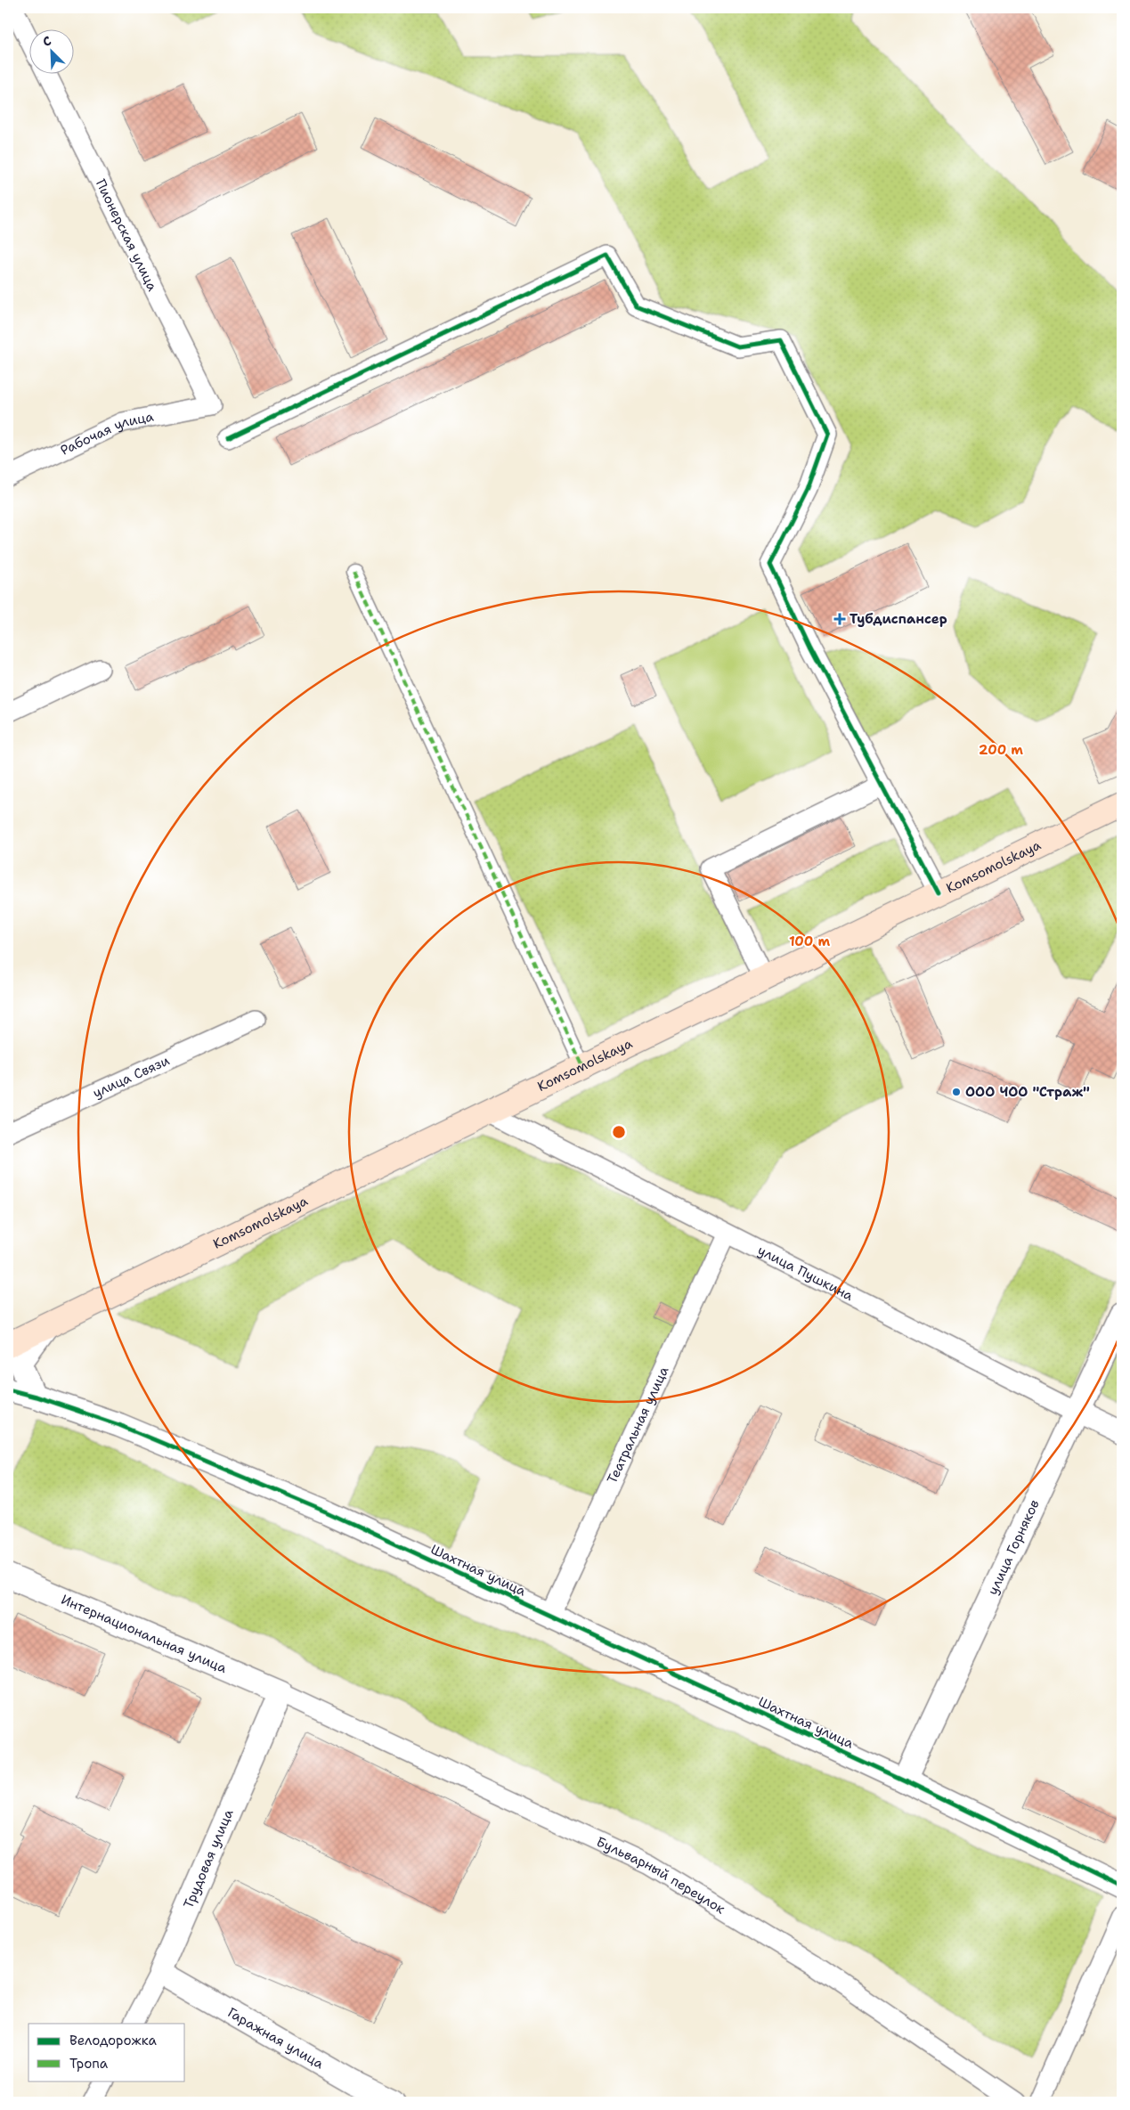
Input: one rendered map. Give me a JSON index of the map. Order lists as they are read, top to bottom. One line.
{"streets":{"main road":["Komsomolskaya"],"street":["Пионерская улица","Рабочая улица","улица Связи","улица Пушкина","Театральная улица","улица Горняков","Шахтная улица","Интернациональная улица","Трудовая улица","Бульварный переулок","Гаражная улица"]},"crossings":[["Пионерская улица","Рабочая улица"],["Komsomolskaya","улица Пушкина"],["улица Пушкина","Театральная улица"],["улица Пушкина","улица Горняков"],["Театральная улица","Шахтная улица"],["улица Горняков","Шахтная улица"],["Интернациональная улица","Трудовая улица"],["Интернациональная улица","Бульварный переулок"],["Трудовая улица","Бульварный переулок"],["Трудовая улица","Гаражная улица"]],"places":{"health":["Тубдиспансер"],"other":["ООО ЧОО \"Страж\""]},"legend":["Велодорожка","Тропа"],"north":"top left","rings":["200 m","100 m"]}
